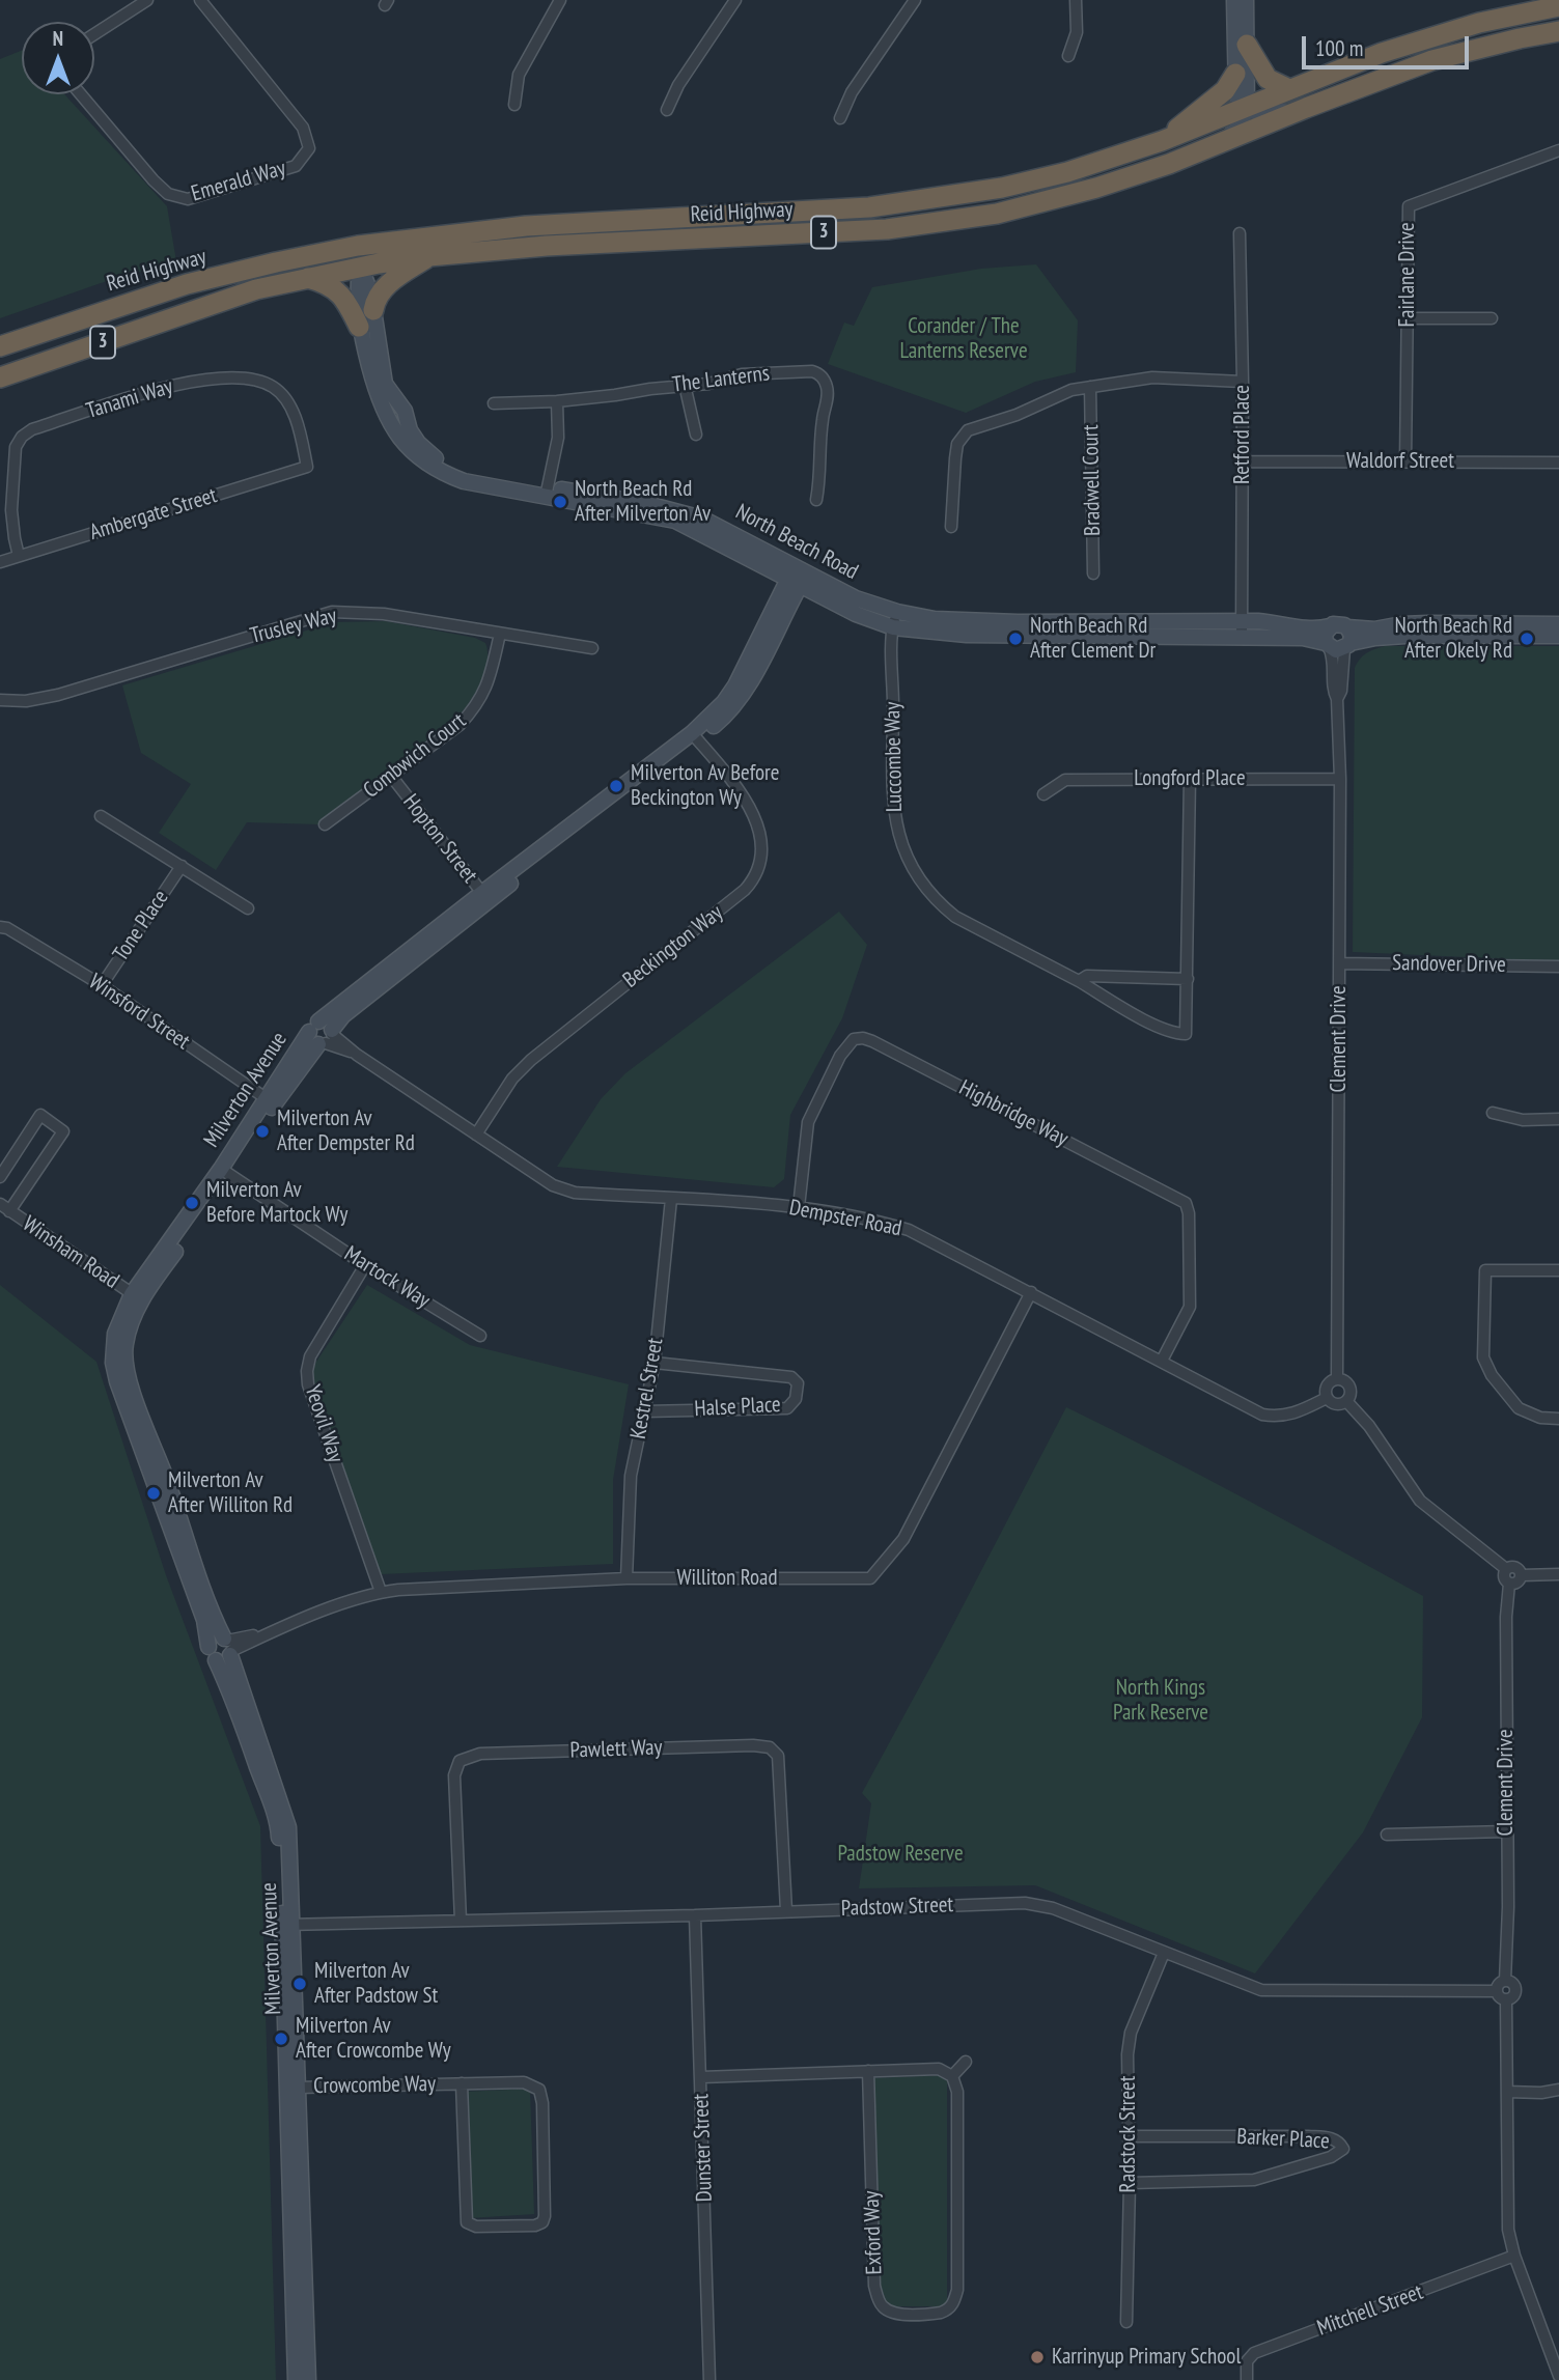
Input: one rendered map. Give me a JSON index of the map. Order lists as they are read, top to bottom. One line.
{"streets":{"highway":["Reid Highway","3"],"street":["Emerald Way","Fairlane Drive","The Lanterns","Tanami Way","Retford Place","Waldorf Street","Bradwell Court","Ambergate Street","North Beach Road","Trusley Way","Combwich Court","Luccombe Way","Longford Place","Hopton Street","Tone Place","Beckington Way","Sandover Drive","Winsford Street","Clement Drive","Milverton Avenue","Highbridge Way","Dempster Road","Winsham Road","Martock Way","Kestrel Street","Halse Place","Yeovil Way","Williton Road","Pawlett Way","Padstow Street","Crowcombe Way","Radstock Street","Barker Place","Dunster Street","Exford Way","Mitchell Street"]},"crossings":[["Reid Highway","North Beach Road"],["Fairlane Drive","Waldorf Street"],["Tanami Way","Ambergate Street"],["Retford Place","Waldorf Street"],["Retford Place","North Beach Road"],["North Beach Road","Luccombe Way"],["North Beach Road","Clement Drive"],["North Beach Road","Milverton Avenue"],["Trusley Way","Combwich Court"],["Combwich Court","Hopton Street"],["Luccombe Way","Longford Place"],["Longford Place","Clement Drive"],["Hopton Street","Milverton Avenue"],["Tone Place","Winsford Street"],["Beckington Way","Milverton Avenue"],["Beckington Way","Dempster Road"],["Sandover Drive","Clement Drive"],["Winsford Street","Milverton Avenue"],["Clement Drive","Dempster Road"],["Clement Drive","Padstow Street"],["Milverton Avenue","Dempster Road"],["Milverton Avenue","Winsham Road"],["Milverton Avenue","Martock Way"],["Milverton Avenue","Williton Road"],["Milverton Avenue","Padstow Street"],["Milverton Avenue","Crowcombe Way"],["Highbridge Way","Dempster Road"],["Dempster Road","Kestrel Street"],["Dempster Road","Williton Road"],["Martock Way","Yeovil Way"],["Kestrel Street","Halse Place"],["Kestrel Street","Williton Road"],["Yeovil Way","Williton Road"],["Pawlett Way","Padstow Street"],["Padstow Street","Radstock Street"],["Padstow Street","Dunster Street"],["Radstock Street","Barker Place"]],"parks":["Corander / The Lanterns Reserve","North Kings Park Reserve","Padstow Reserve"],"places":["North Beach Rd After Milverton Av","North Beach Rd After Clement Dr","North Beach Rd After Okely Rd","Milverton Av Before Beckington Wy","Milverton Av After Dempster Rd","Milverton Av Before Martock Wy","Milverton Av After Williton Rd","Milverton Av After Padstow St","Milverton Av After Crowcombe Wy","Karrinyup Primary School"],"scale_bar":"100 m","north":"top"}
